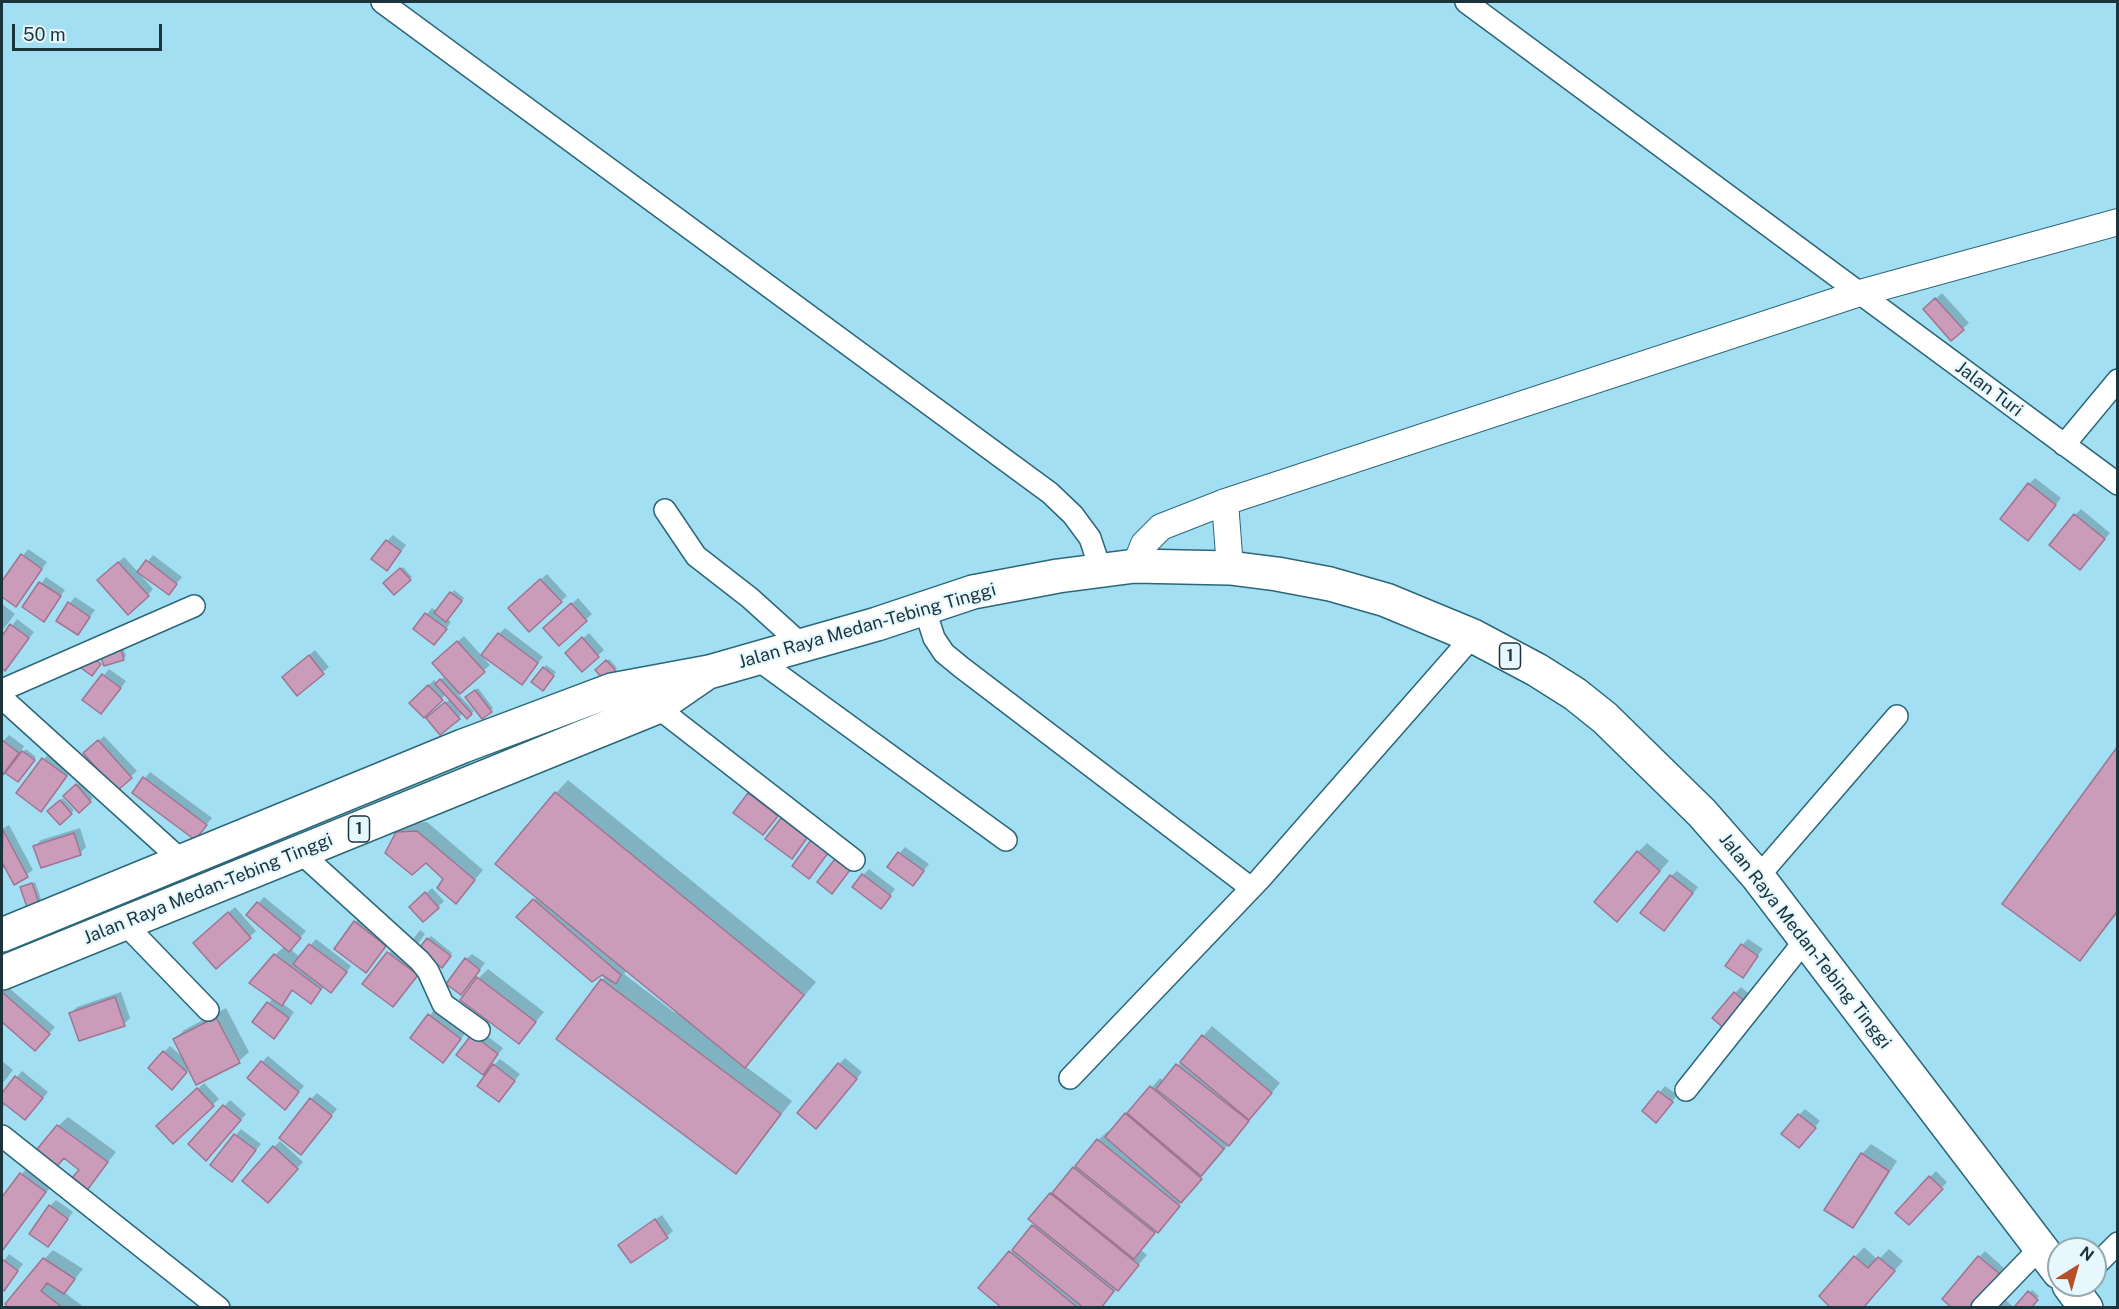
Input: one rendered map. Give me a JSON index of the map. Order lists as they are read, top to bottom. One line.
{"streets":{"highway":["Jalan Raya Medan-Tebing Tinggi","1"],"street":["Jalan Turi"]},"scale_bar":"50 m","north":"top right"}
